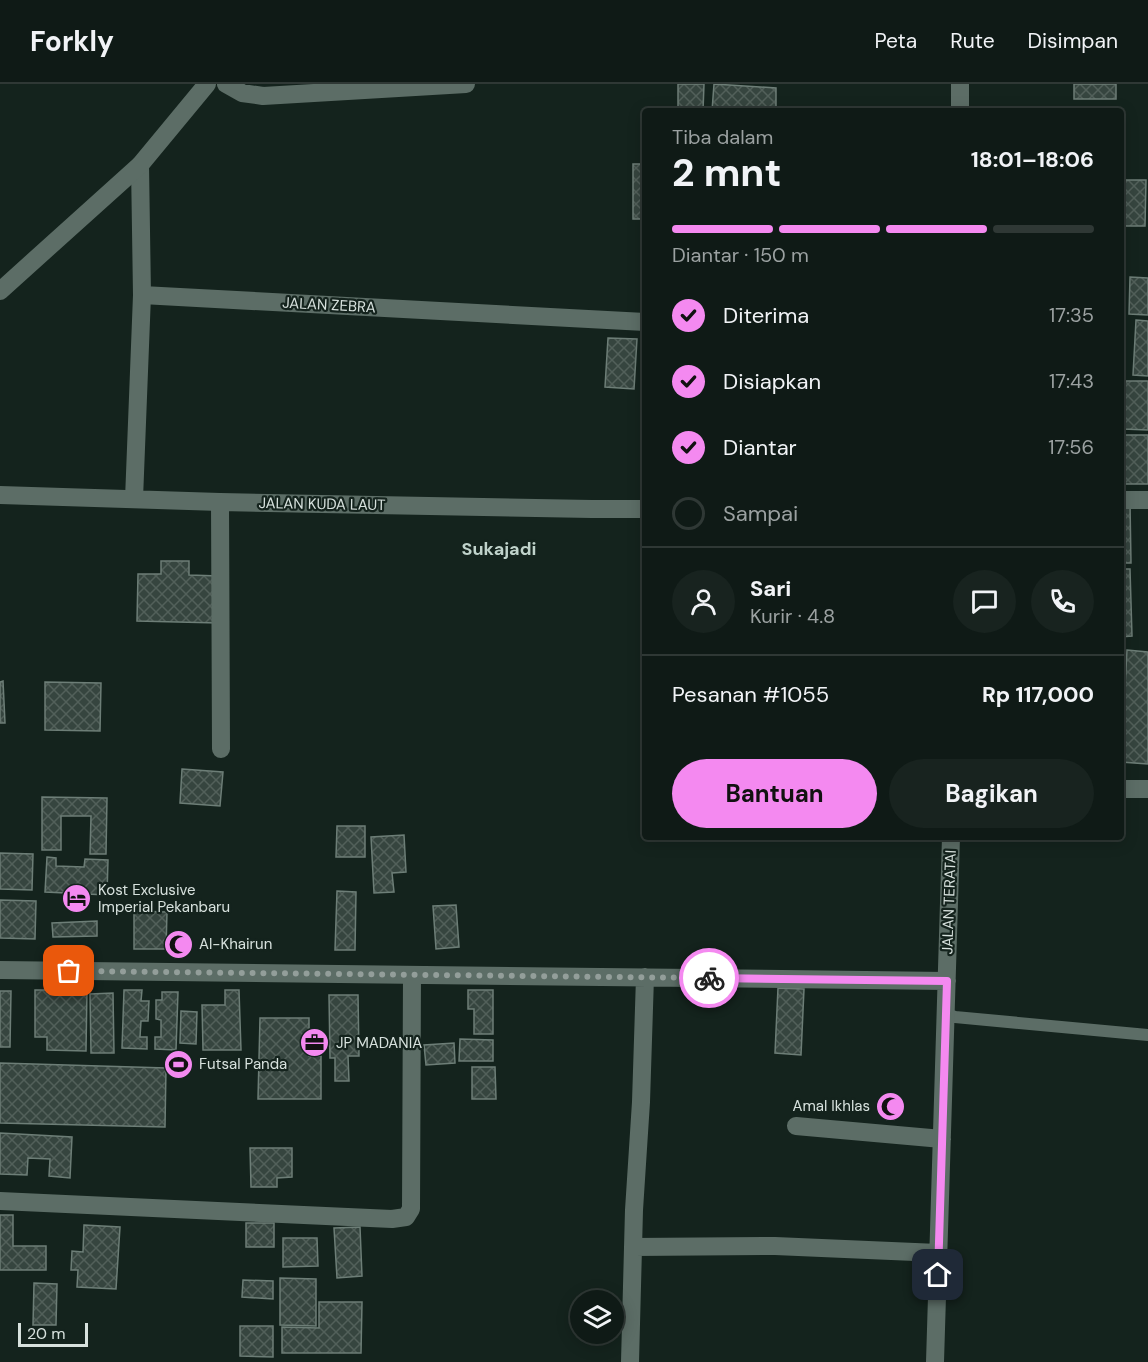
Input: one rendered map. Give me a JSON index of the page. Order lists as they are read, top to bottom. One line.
{"streets":{"street":["JALAN ZEBRA","JALAN KUDA LAUT","JALAN TERATAI"]},"districts":["Sukajadi"],"places":{"hotel":["Kost Exclusive Imperial Pekanbaru"],"mosque":["Al-Khairun","Amal Ikhlas"],"office":["JP MADANIA"],"sports":["Futsal Panda"]},"scale_bar":"20 m","page":{"header":"Forkly","nav":["Peta","Rute","Disimpan"],"heading":["2 mnt","Tiba dalam","18:01–18:06"],"panel":["Sari","Kurir · 4.8","Pesanan #1055","Rp 117,000"],"bar":"Diantar · 150 m","list":[["Diterima","17:35"],["Disiapkan","17:43"],["Diantar","17:56"],"Sampai"],"buttons":["Bantuan","Bagikan"],"scale":"20 m"}}
